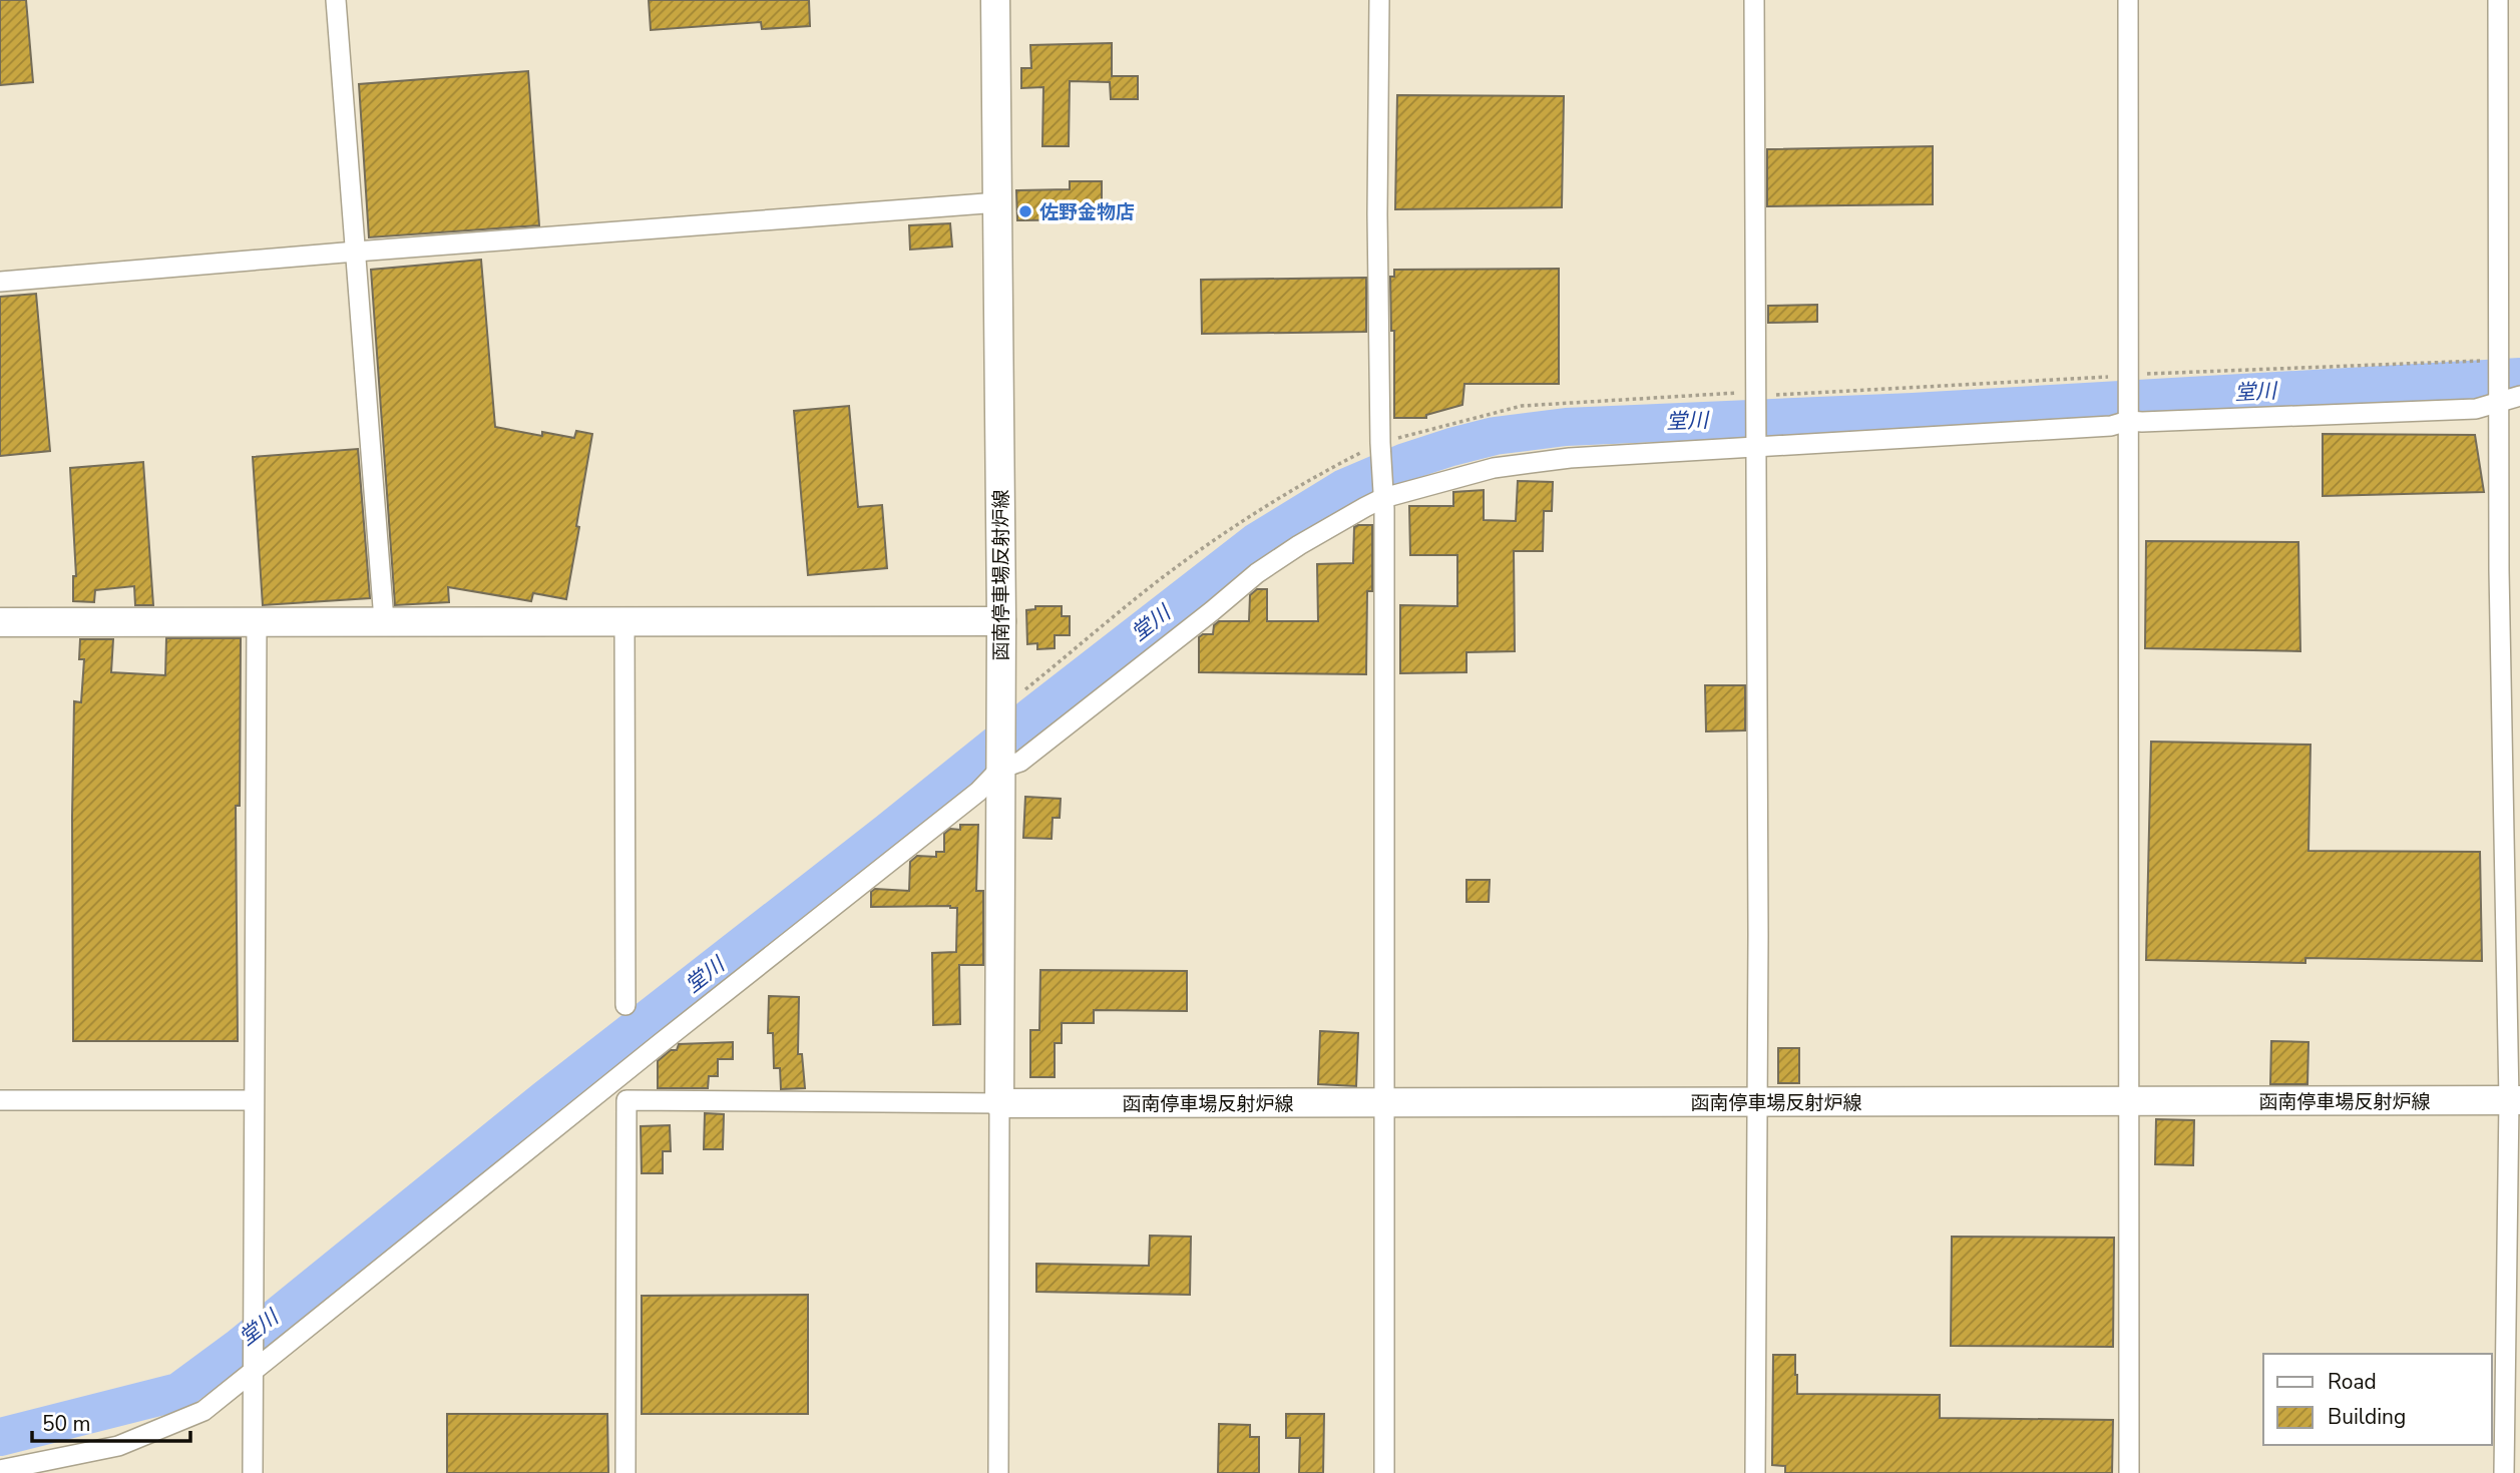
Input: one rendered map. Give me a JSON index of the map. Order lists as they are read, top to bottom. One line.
{"streets":{"main road":["函南停車場反射炉線"]},"water":["堂川"],"places":["佐野金物店"],"legend":["Road","Building"],"scale_bar":"50 m"}
